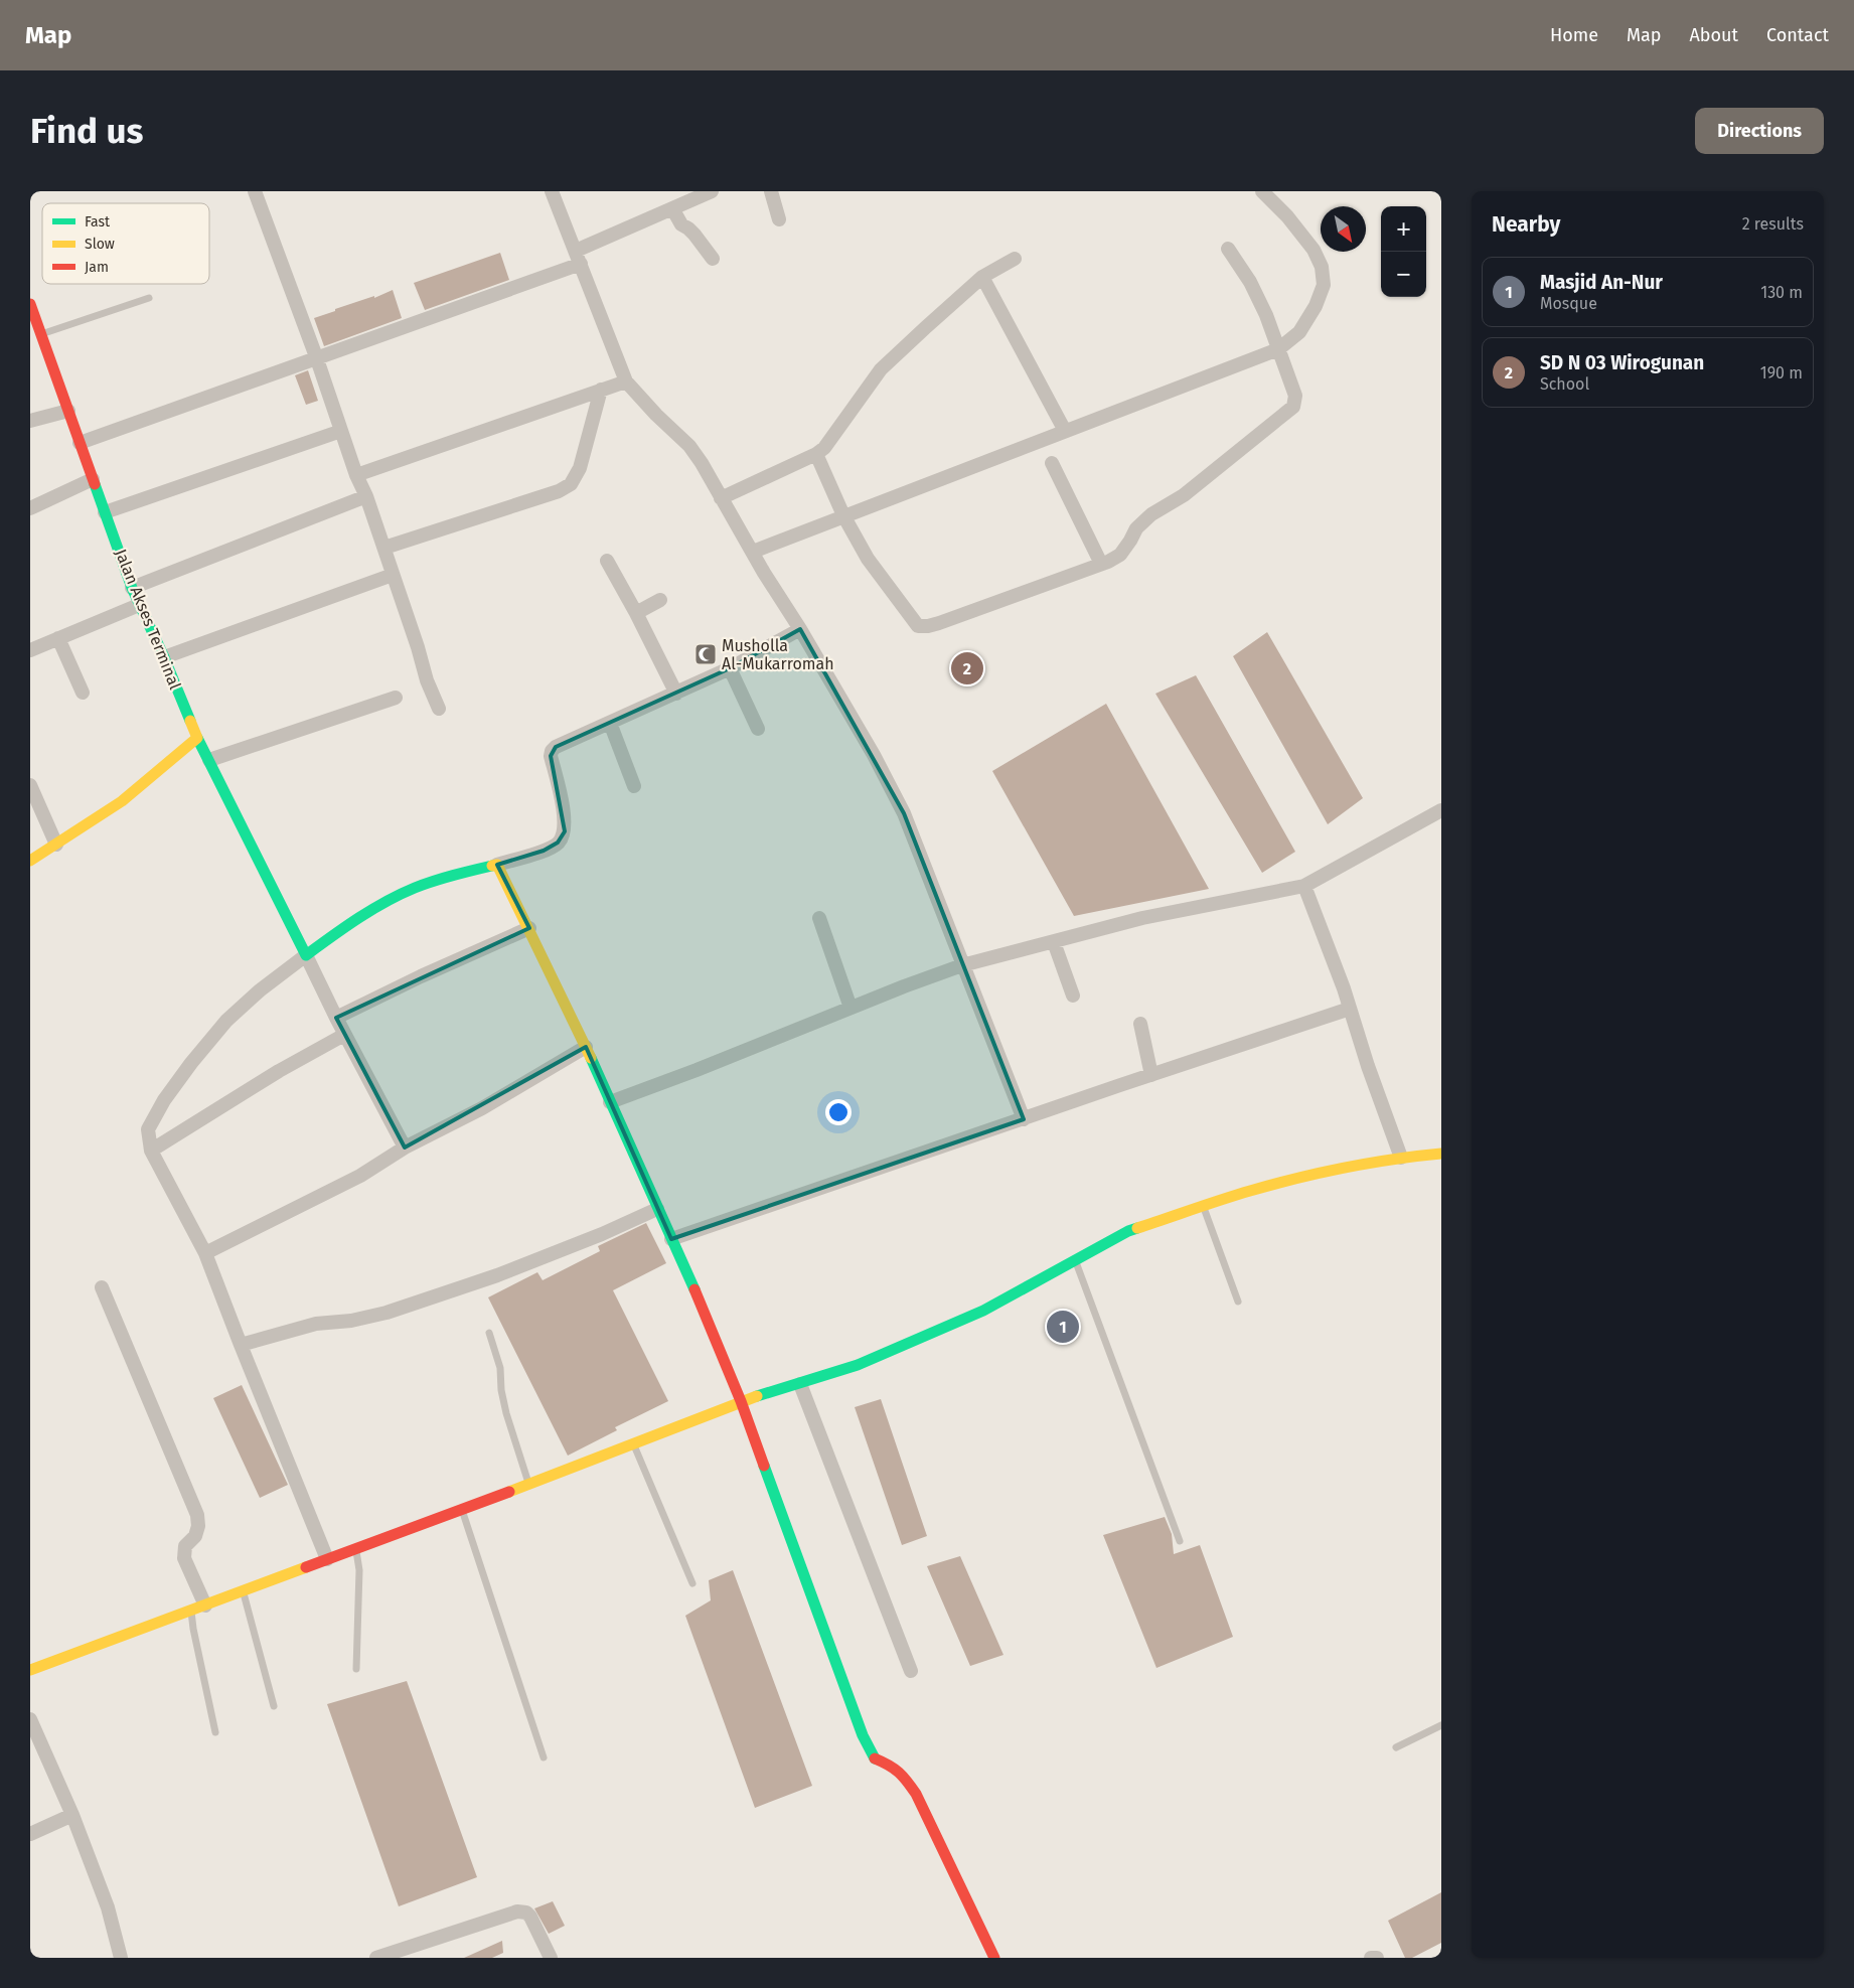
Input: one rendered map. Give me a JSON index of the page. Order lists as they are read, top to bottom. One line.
{"streets":{"street":["Jalan Akses Terminal"]},"places":{"mosque":["Musholla Al-Mukarromah"]},"legend":["Fast","Slow","Jam"],"north":"bottom right","page":{"header":"Map","nav":["Home","Map","About","Contact"],"buttons":"Directions","title":"Find us","heading":["Nearby","2 results"],"map_buttons":["+","−"],"list":[{"mark":"1","name":"Masjid An-Nur","note":"Mosque","value":"130 m"},{"mark":"2","name":"SD N 03 Wirogunan","note":"School","value":"190 m"}],"pins":["2","1"]}}
